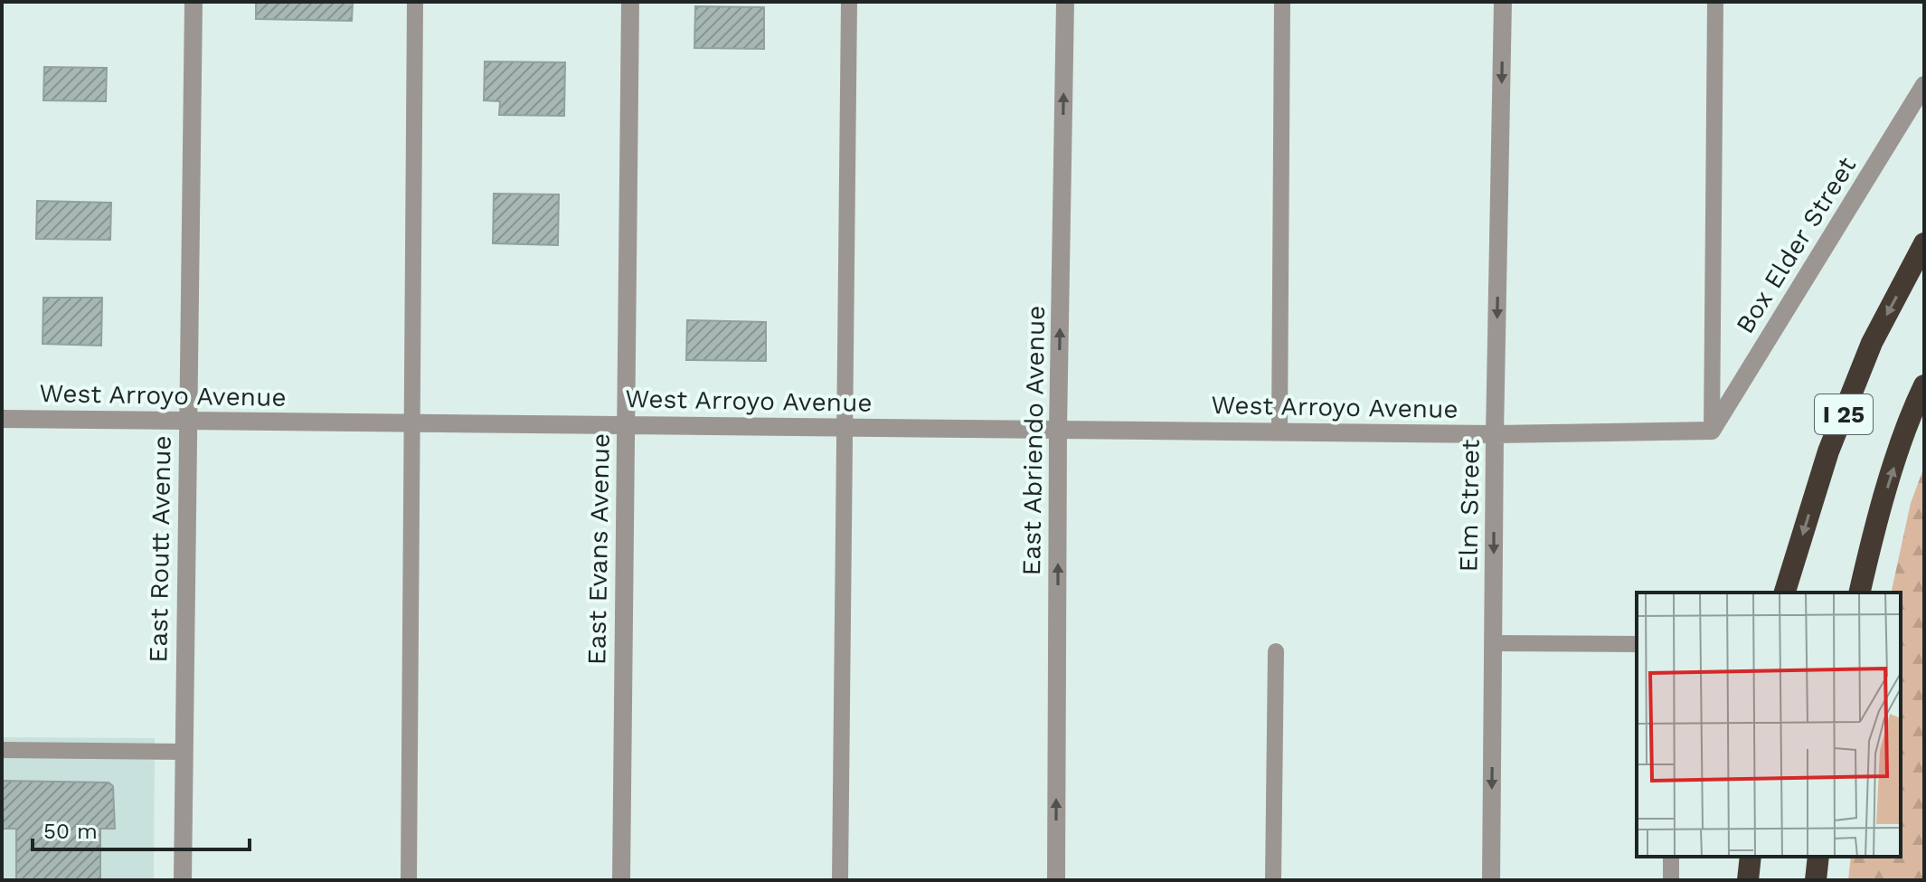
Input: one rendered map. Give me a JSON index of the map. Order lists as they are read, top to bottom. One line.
{"streets":{"highway":["I 25"],"street":["Box Elder Street","West Arroyo Avenue","East Abriendo Avenue","Elm Street","East Routt Avenue","East Evans Avenue"]},"crossings":[["Box Elder Street","West Arroyo Avenue"],["West Arroyo Avenue","East Abriendo Avenue"],["West Arroyo Avenue","Elm Street"],["West Arroyo Avenue","East Routt Avenue"],["West Arroyo Avenue","East Evans Avenue"]],"one_way":["East Abriendo Avenue","Elm Street"],"scale_bar":"50 m"}
